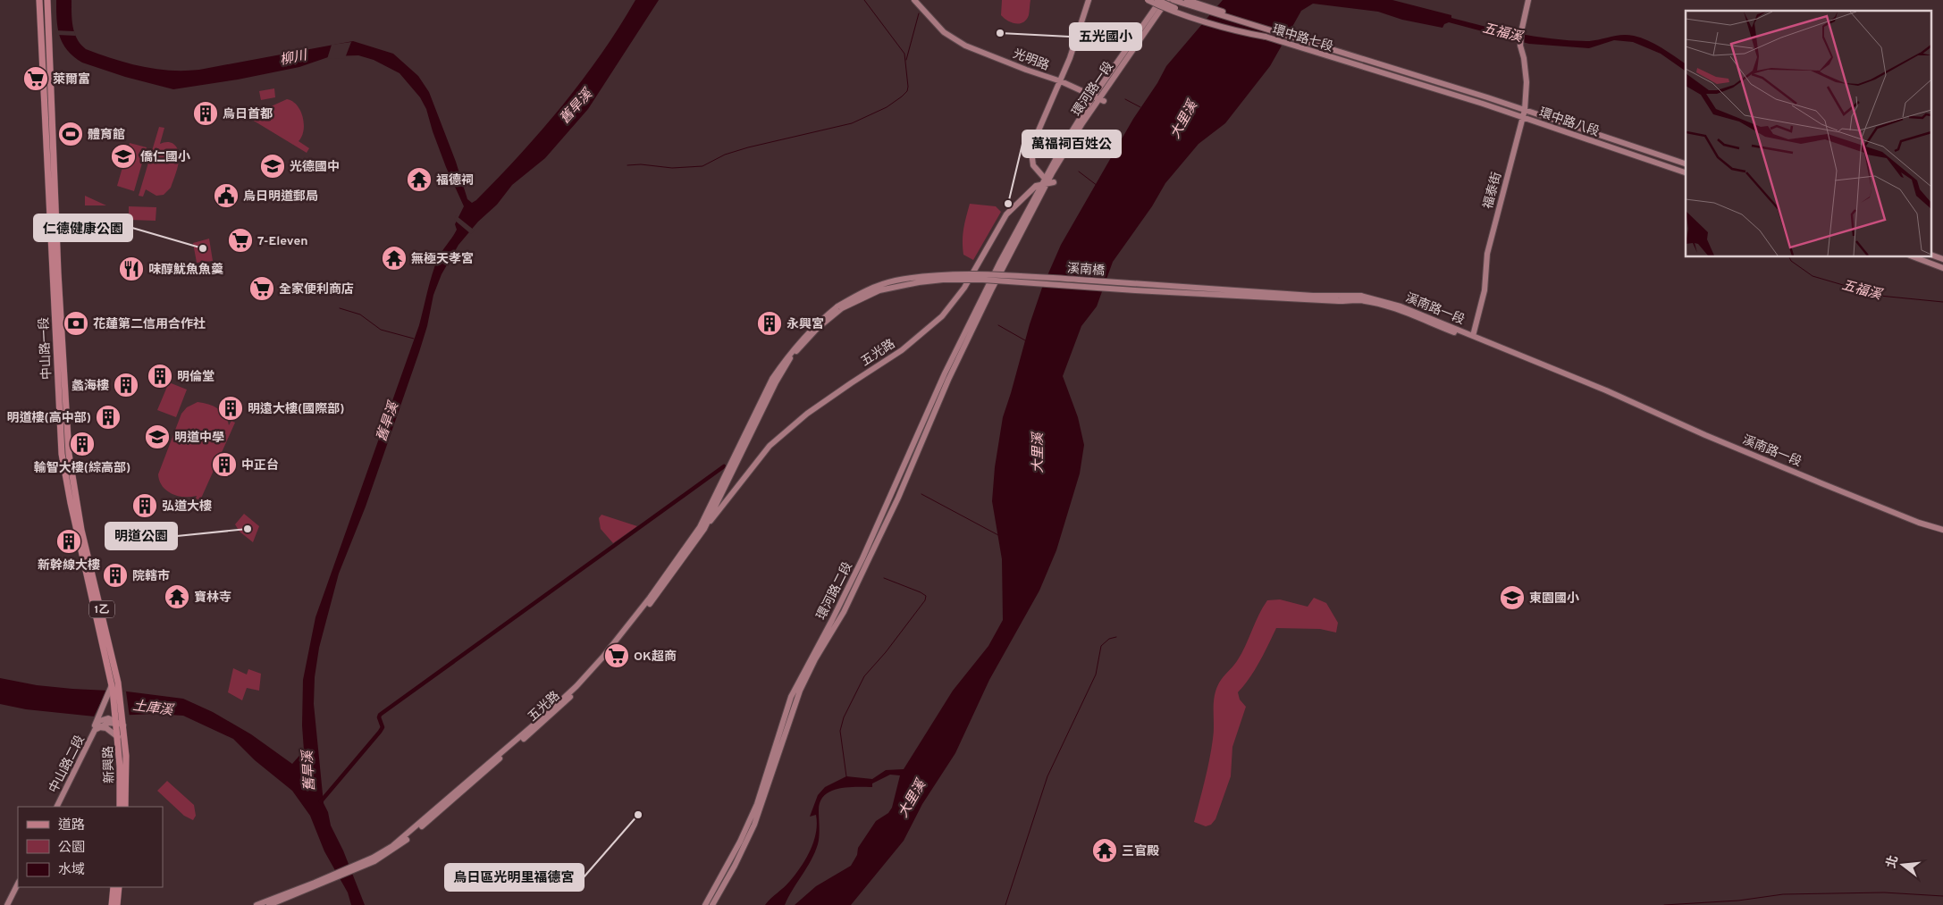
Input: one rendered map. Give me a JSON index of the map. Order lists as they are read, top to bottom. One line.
{"streets":{"main road":["中山路一段","1乙","新興路"],"street":["環中路七段","光明路","環河路一段","環中路八段","福泰街","溪南橋","溪南路一段","五光路","環河路二段","中山路二段"]},"crossings":[["環中路七段","環河路一段"],["環中路七段","環中路八段"],["光明路","環河路一段"],["環河路一段","五光路"],["環河路一段","環河路二段"],["環中路八段","福泰街"],["福泰街","溪南路一段"],["溪南橋","溪南路一段"],["溪南橋","五光路"],["中山路一段","1乙"],["1乙","中山路二段"],["1乙","新興路"],["中山路二段","新興路"]],"water":["五福溪","柳川","舊旱溪","大里溪","土庫溪"],"places":{"other":["五光國小","萬福祠百姓公","仁德健康公園","明道公園","烏日區光明里福德宮"],"supermarket":["萊爾富","7-Eleven","全家便利商店","OK超商"],"building":["烏日首都","永興宮","明倫堂","蠡海樓","明遠大樓(國際部)","明道樓(高中部)","輸智大樓(綜高部)","中正台","弘道大樓","新幹線大樓","院轄市"],"sports":["體育館"],"school or university":["僑仁國小","光德國中","明道中學","東園國小"],"temple":["福德祠","無極天孝宮","寶林寺","三官殿"],"public building":["烏日明道郵局"],"restaurant":["味醇魷魚魚羹"],"bank":["花蓮第二信用合作社"]},"legend":["道路","公園","水域"],"north":"left"}
